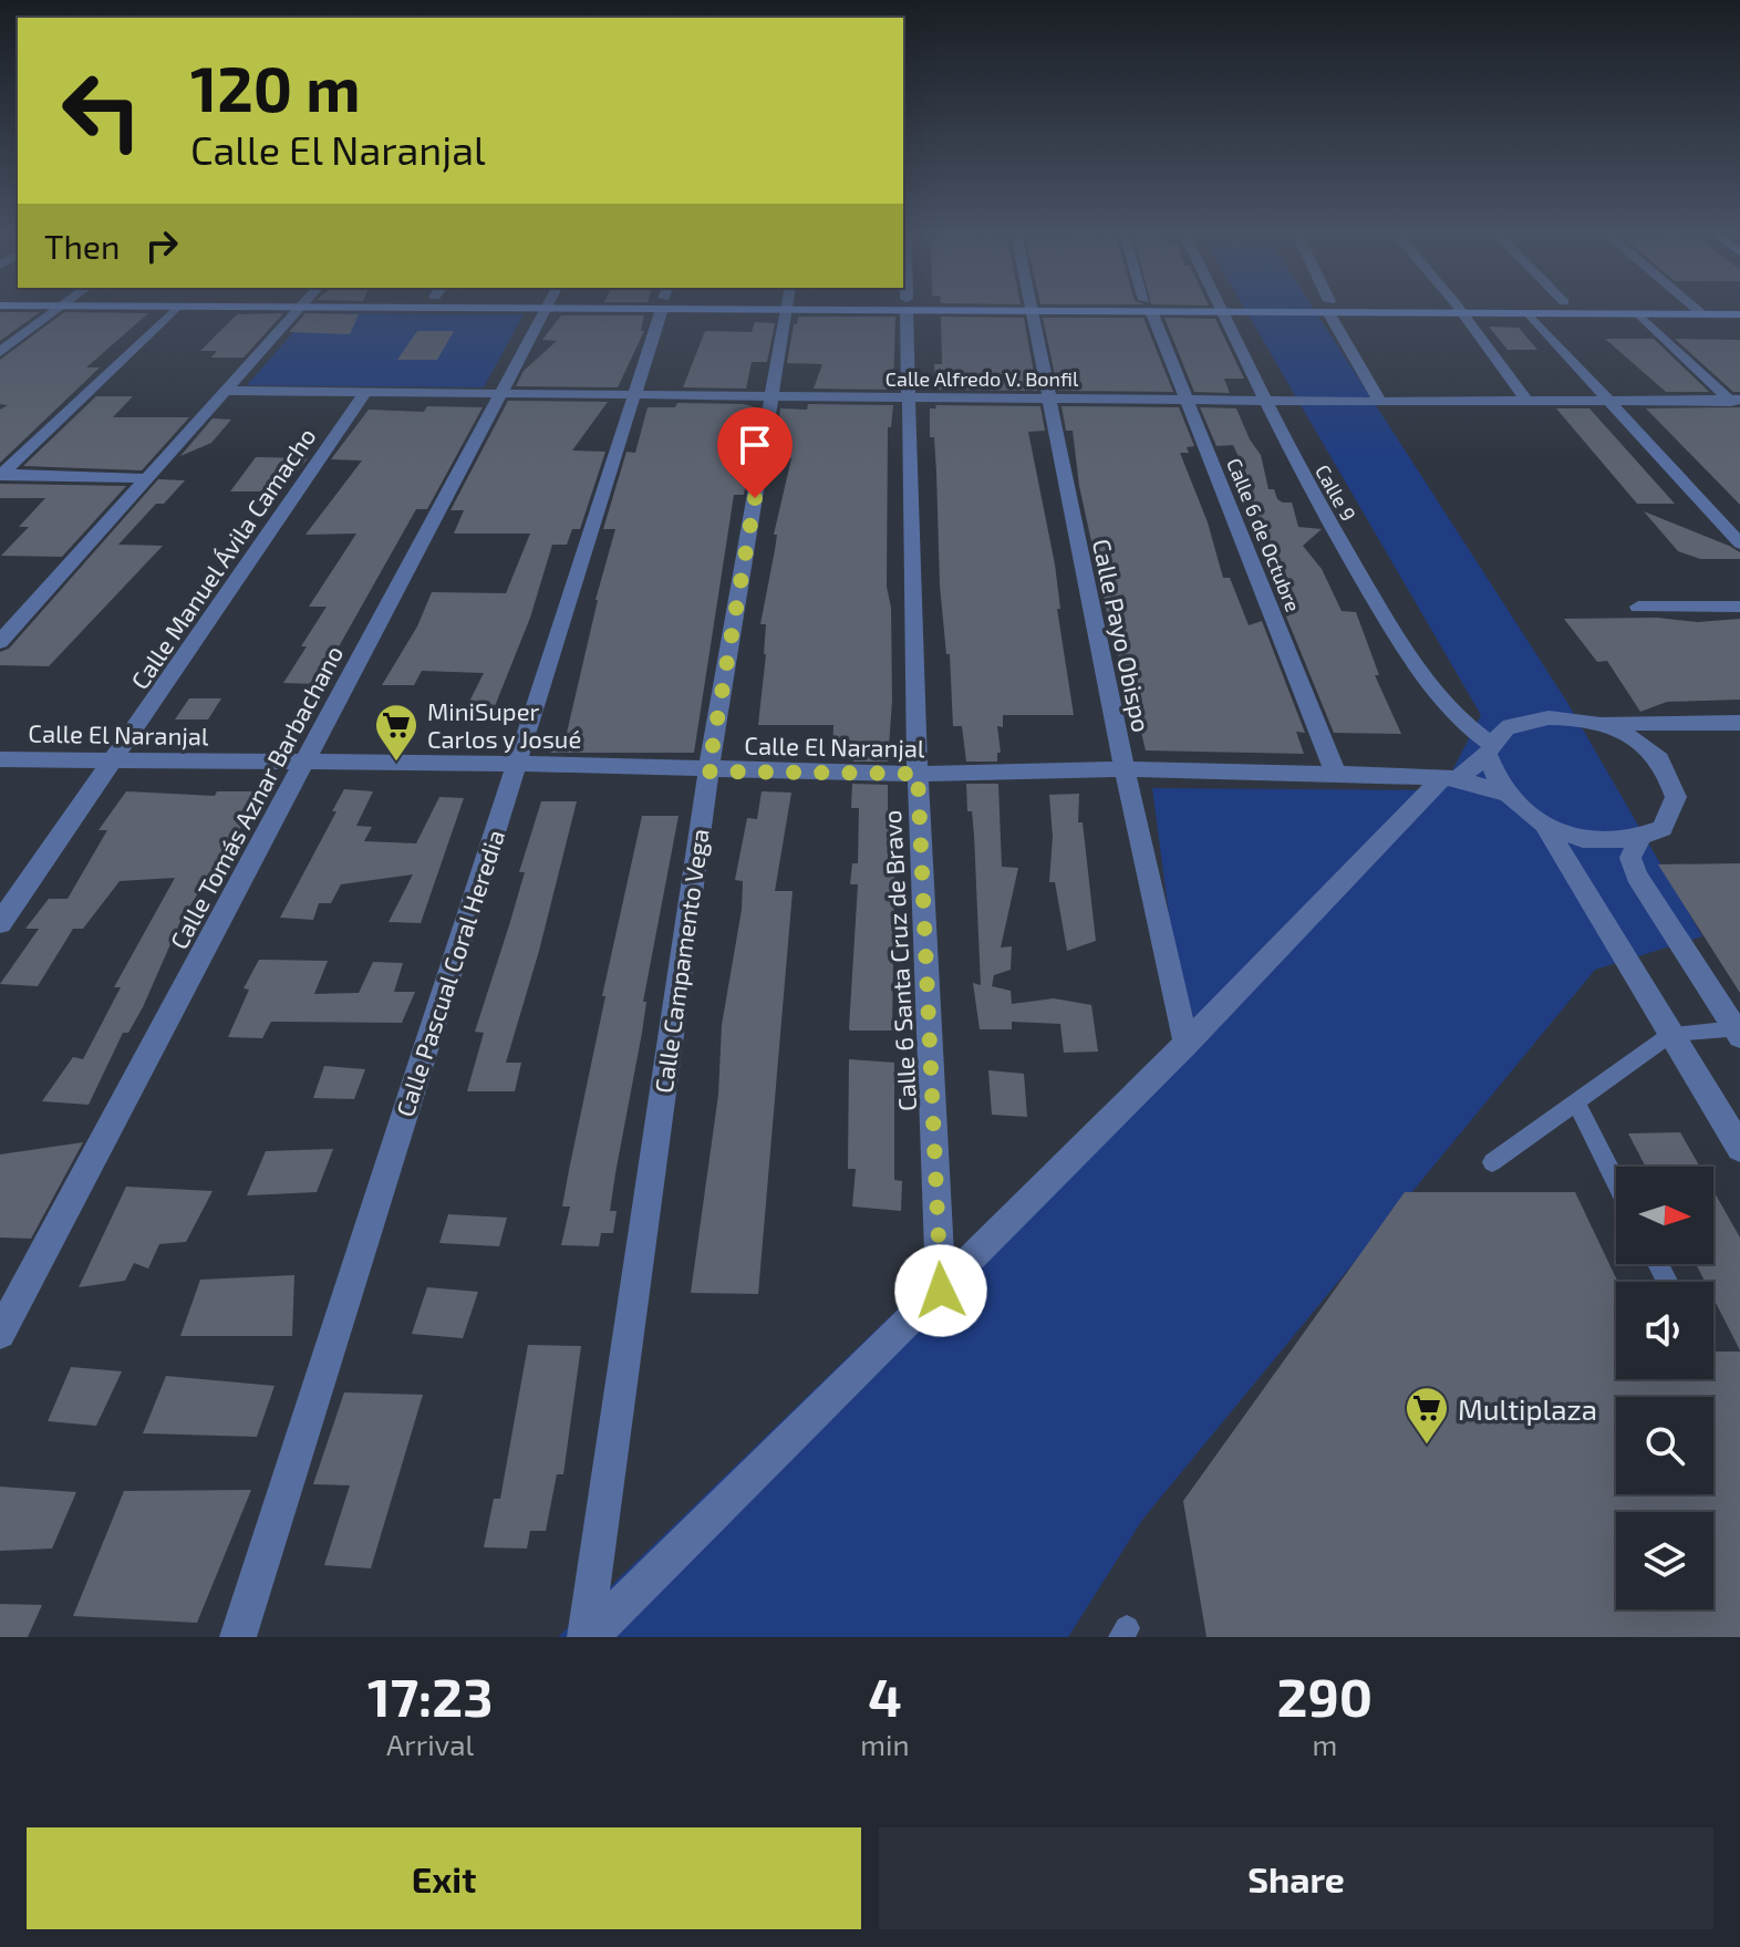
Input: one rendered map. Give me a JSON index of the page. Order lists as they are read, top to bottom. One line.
{"streets":{"street":["Calle Alfredo V. Bonfil","Calle 9","Calle 6 de Octubre","Calle Manuel Ávila Camacho","Calle Payo Obispo","Calle El Naranjal","Calle Tomás Aznar Barbachano","Calle Campamento Vega","Calle 6 Santa Cruz de Bravo","Calle Pascual Coral Heredia"]},"crossings":[["Calle Alfredo V. Bonfil","Calle 9"],["Calle Alfredo V. Bonfil","Calle 6 de Octubre"],["Calle Alfredo V. Bonfil","Calle Manuel Ávila Camacho"],["Calle Alfredo V. Bonfil","Calle Payo Obispo"],["Calle Alfredo V. Bonfil","Calle Tomás Aznar Barbachano"],["Calle Alfredo V. Bonfil","Calle Campamento Vega"],["Calle Alfredo V. Bonfil","Calle 6 Santa Cruz de Bravo"],["Calle Alfredo V. Bonfil","Calle Pascual Coral Heredia"],["Calle 9","Calle El Naranjal"],["Calle 6 de Octubre","Calle El Naranjal"],["Calle Manuel Ávila Camacho","Calle El Naranjal"],["Calle Payo Obispo","Calle El Naranjal"],["Calle El Naranjal","Calle Tomás Aznar Barbachano"],["Calle El Naranjal","Calle Campamento Vega"],["Calle El Naranjal","Calle 6 Santa Cruz de Bravo"],["Calle El Naranjal","Calle Pascual Coral Heredia"]],"places":{"supermarket":["MiniSuper Carlos y Josué","Multiplaza"]},"north":"right","page":{"turn":["120 m","Calle El Naranjal"],"then":"Then","eta":["17:23","Arrival","4","min","290","m"],"buttons":["Exit","Share"]}}
